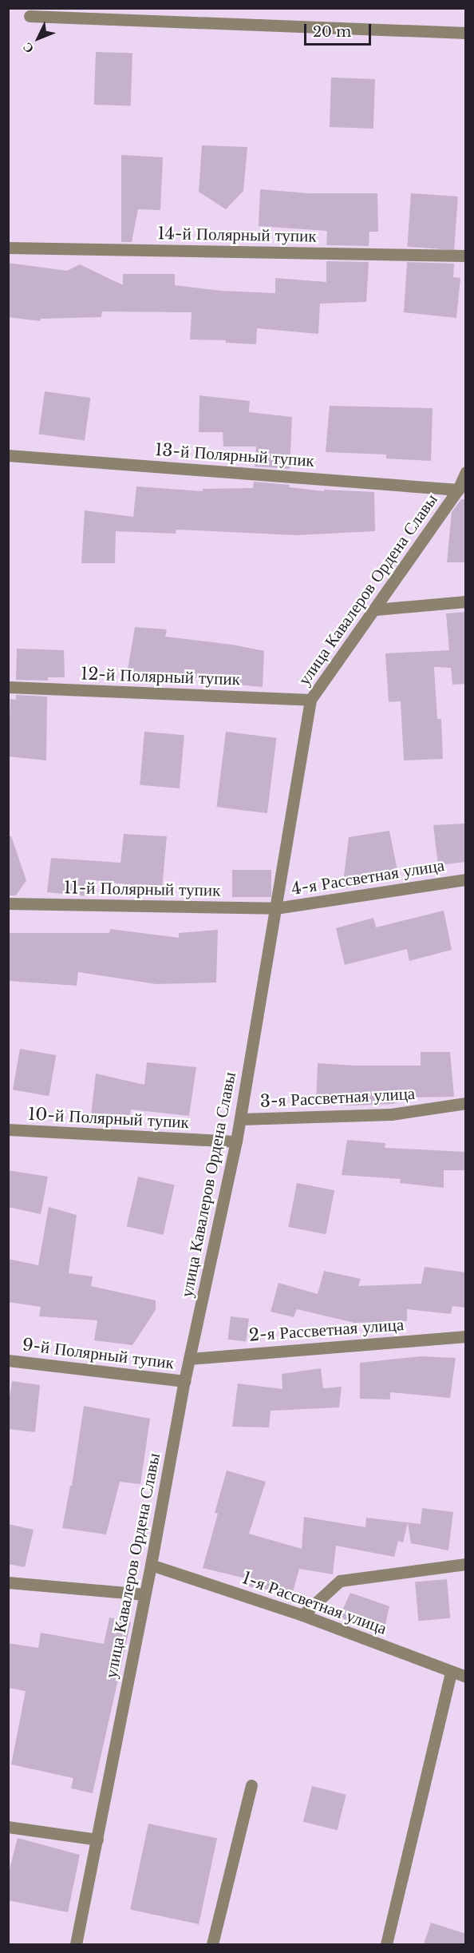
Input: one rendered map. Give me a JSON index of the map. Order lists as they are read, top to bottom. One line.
{"streets":{"street":["14-й Полярный тупик","13-й Полярный тупик","улица Кавалеров Ордена Славы","12-й Полярный тупик","4-я Рассветная улица","11-й Полярный тупик","3-я Рассветная улица","10-й Полярный тупик","2-я Рассветная улица","9-й Полярный тупик","1-я Рассветная улица"]},"crossings":[["13-й Полярный тупик","улица Кавалеров Ордена Славы"],["улица Кавалеров Ордена Славы","12-й Полярный тупик"],["улица Кавалеров Ордена Славы","4-я Рассветная улица"],["улица Кавалеров Ордена Славы","11-й Полярный тупик"],["улица Кавалеров Ордена Славы","3-я Рассветная улица"],["улица Кавалеров Ордена Славы","10-й Полярный тупик"],["улица Кавалеров Ордена Славы","2-я Рассветная улица"],["улица Кавалеров Ордена Славы","9-й Полярный тупик"],["улица Кавалеров Ордена Славы","1-я Рассветная улица"],["4-я Рассветная улица","11-й Полярный тупик"]],"scale_bar":"20 m","north":"bottom left"}
